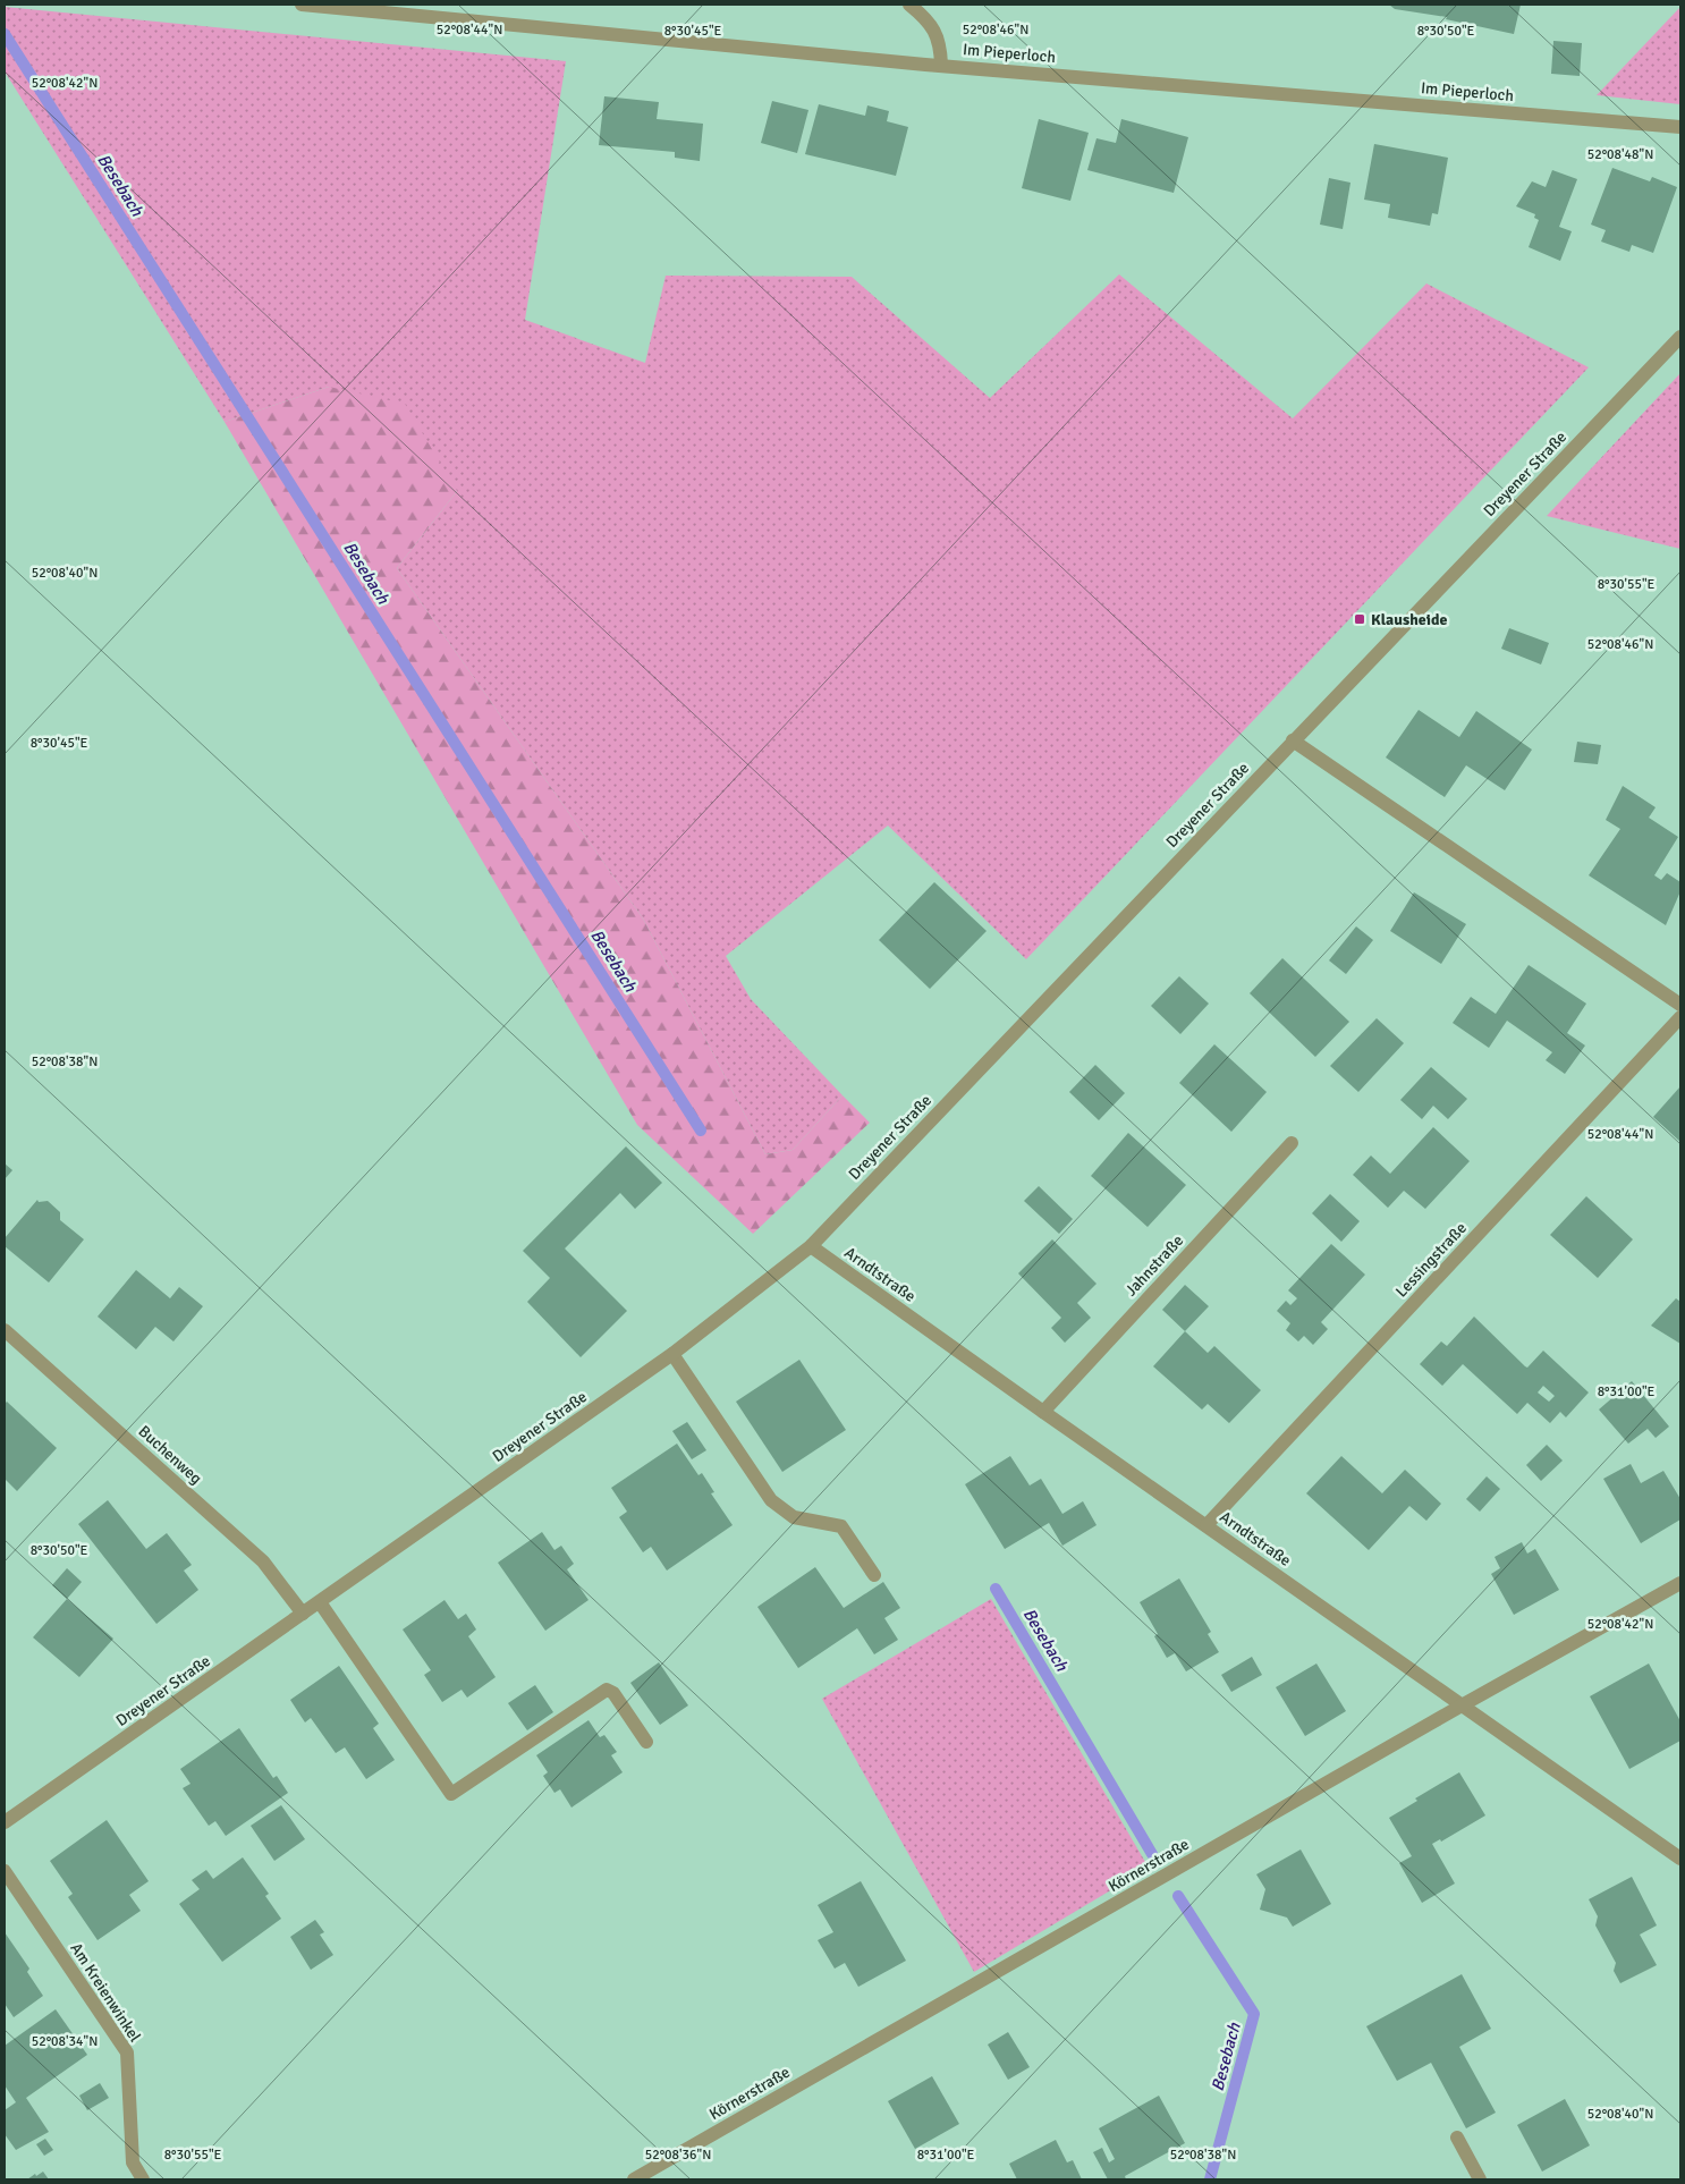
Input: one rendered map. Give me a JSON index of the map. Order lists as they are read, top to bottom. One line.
{"streets":{"street":["Im Pieperloch","Dreyener Straße","Lessingstraße","Jahnstraße","Arndtstraße","Buchenweg","Körnerstraße","Am Kreienwinkel"]},"crossings":[["Dreyener Straße","Arndtstraße"],["Dreyener Straße","Buchenweg"],["Lessingstraße","Arndtstraße"],["Jahnstraße","Arndtstraße"],["Arndtstraße","Körnerstraße"]],"water":["Besebach"],"places":{"transit":["Klausheide"]},"coordinates":["52°08'44\"N","52°08'46\"N","8°30'45\"E","8°30'50\"E","52°08'42\"N","52°08'48\"N","52°08'40\"N","8°30'55\"E","52°08'38\"N","8°31'00\"E","52°08'34\"N","52°08'36\"N"]}
